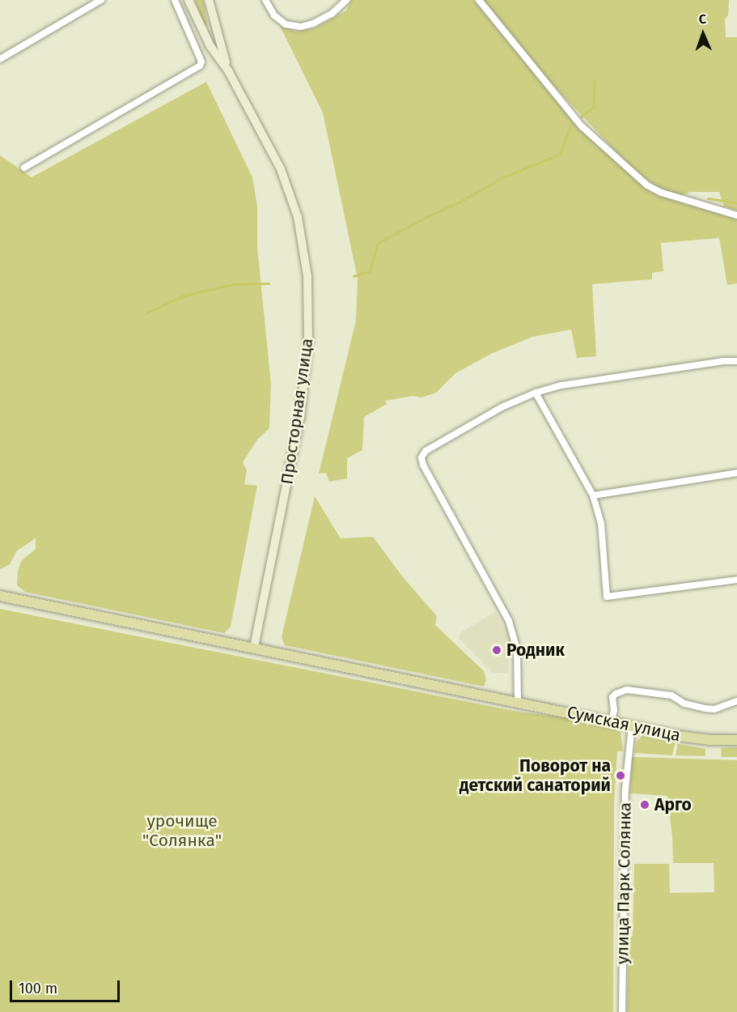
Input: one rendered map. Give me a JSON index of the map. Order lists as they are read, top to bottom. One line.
{"streets":{"main road":["Просторная улица","Сумская улица"],"street":["улица Парк Солянка"]},"crossings":[["Просторная улица","Сумская улица"],["Сумская улица","улица Парк Солянка"]],"parks":["урочище \"Солянка\""],"places":["Родник","Поворот на детский санаторий","Арго"],"scale_bar":"100 m","north":"top"}
